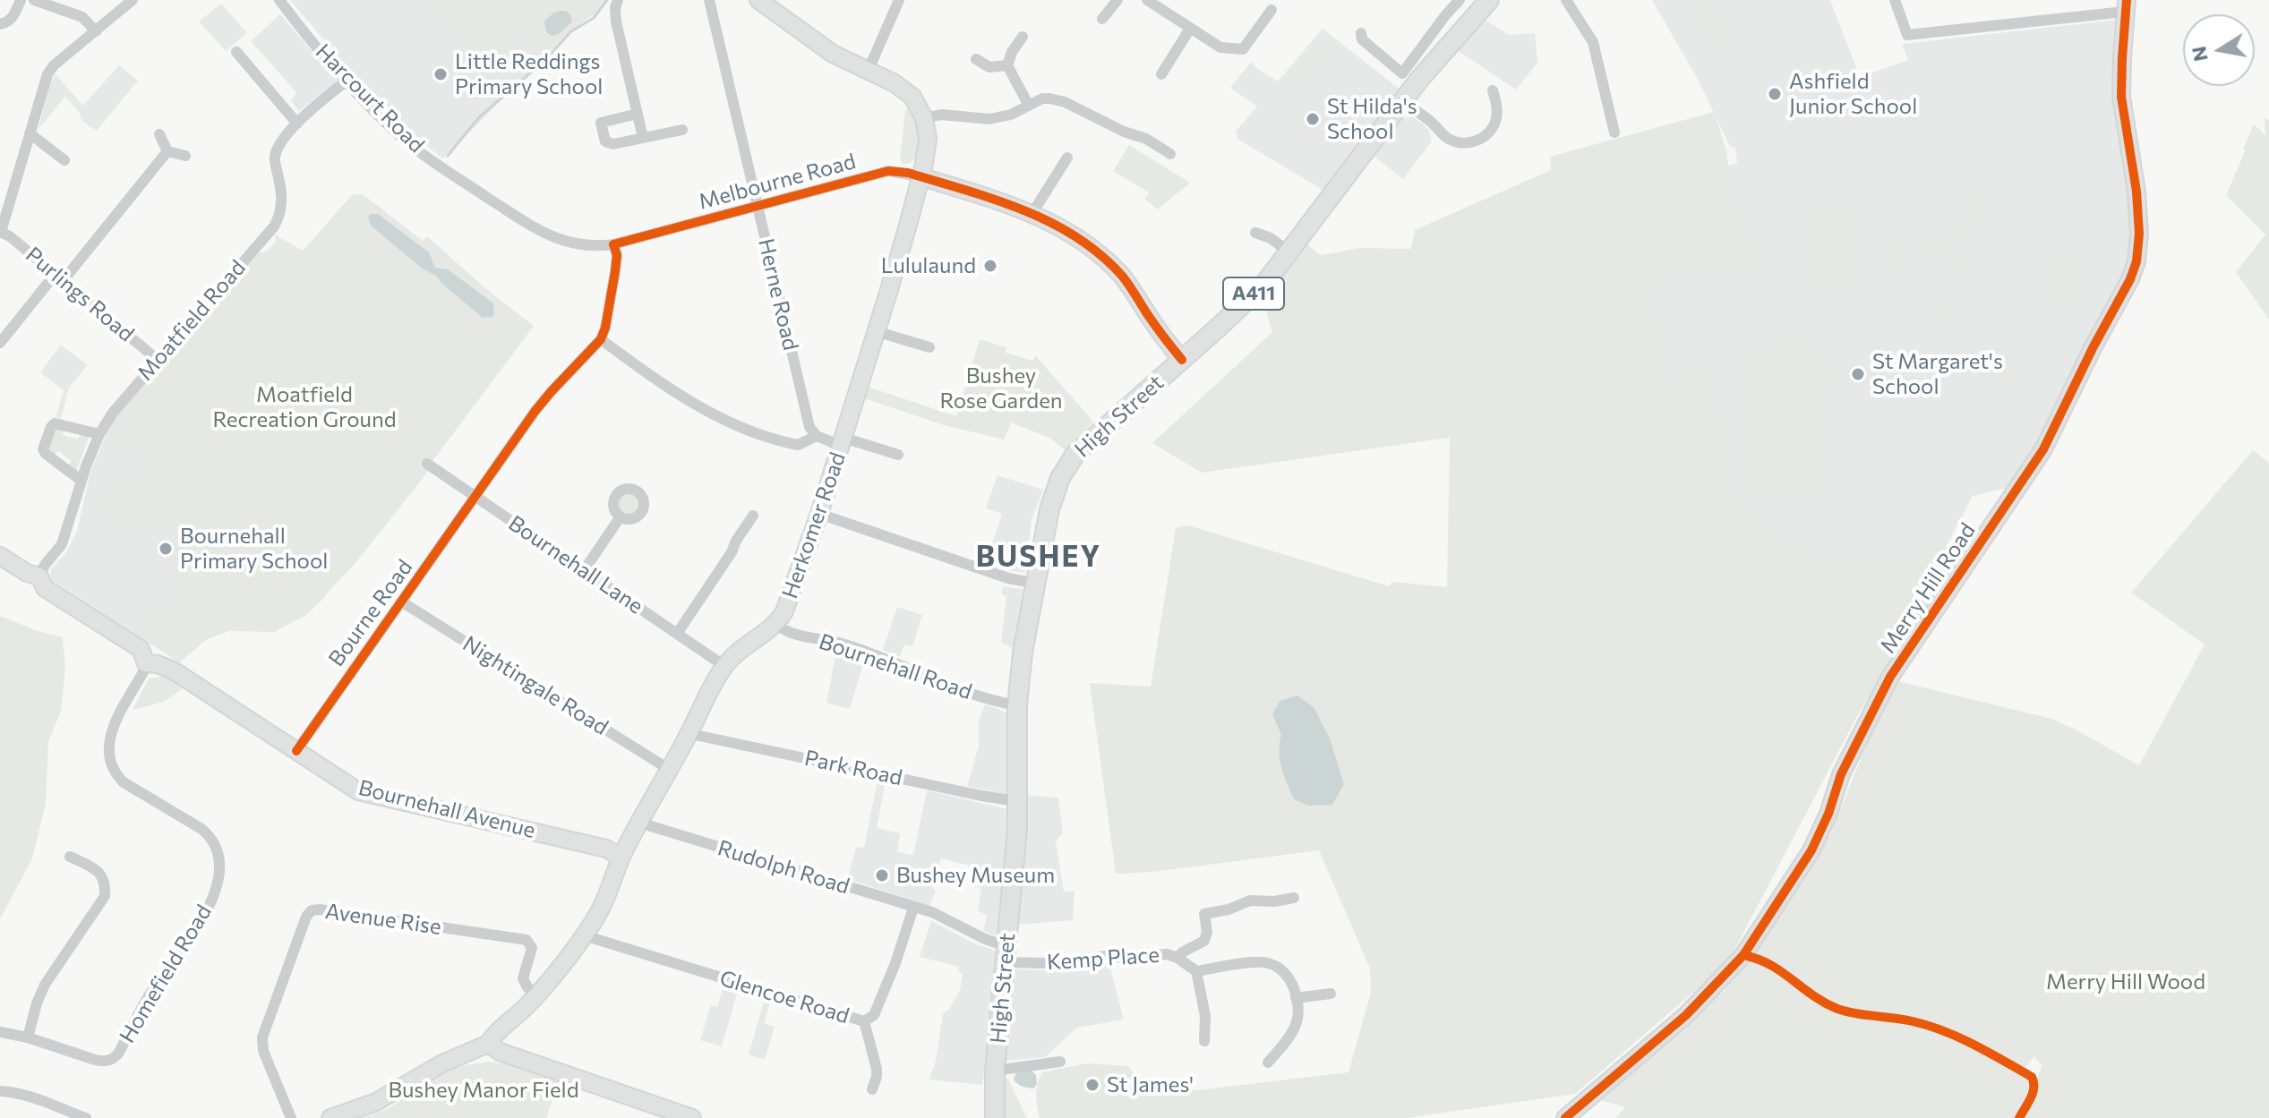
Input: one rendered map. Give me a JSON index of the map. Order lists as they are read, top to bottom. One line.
{"streets":{"main road":["A411","High Street"],"street":["Harcourt Road","Melbourne Road","Purlings Road","Herne Road","Moatfield Road","Herkomer Road","Bournehall Lane","Merry Hill Road","Bourne Road","Bournehall Road","Nightingale Road","Park Road","Bournehall Avenue","Rudolph Road","Avenue Rise","Kemp Place","Homefield Road","Glencoe Road"]},"crossings":[["Harcourt Road","Melbourne Road"],["Harcourt Road","Moatfield Road"],["Melbourne Road","Herne Road"],["Melbourne Road","High Street"],["Melbourne Road","Herkomer Road"],["Purlings Road","Moatfield Road"],["Moatfield Road","Bournehall Avenue"],["High Street","Bournehall Road"],["High Street","Park Road"],["High Street","Rudolph Road"],["High Street","Kemp Place"],["Herkomer Road","Bournehall Lane"],["Herkomer Road","Bournehall Road"],["Herkomer Road","Nightingale Road"],["Herkomer Road","Park Road"],["Herkomer Road","Bournehall Avenue"],["Herkomer Road","Rudolph Road"],["Herkomer Road","Avenue Rise"],["Herkomer Road","Glencoe Road"],["Bournehall Lane","Bourne Road"],["Bourne Road","Nightingale Road"],["Bourne Road","Bournehall Avenue"],["Bournehall Avenue","Homefield Road"],["Rudolph Road","Kemp Place"],["Rudolph Road","Glencoe Road"]],"districts":["BUSHEY"],"parks":["Bushey Rose Garden","Moatfield Recreation Ground","Merry Hill Wood","Bushey Manor Field"],"places":["Little Reddings Primary School","Ashfield Junior School","St Hilda's School","Lululaund","St Margaret's School","Bournehall Primary School","Bushey Museum","St James'"],"north":"left"}
